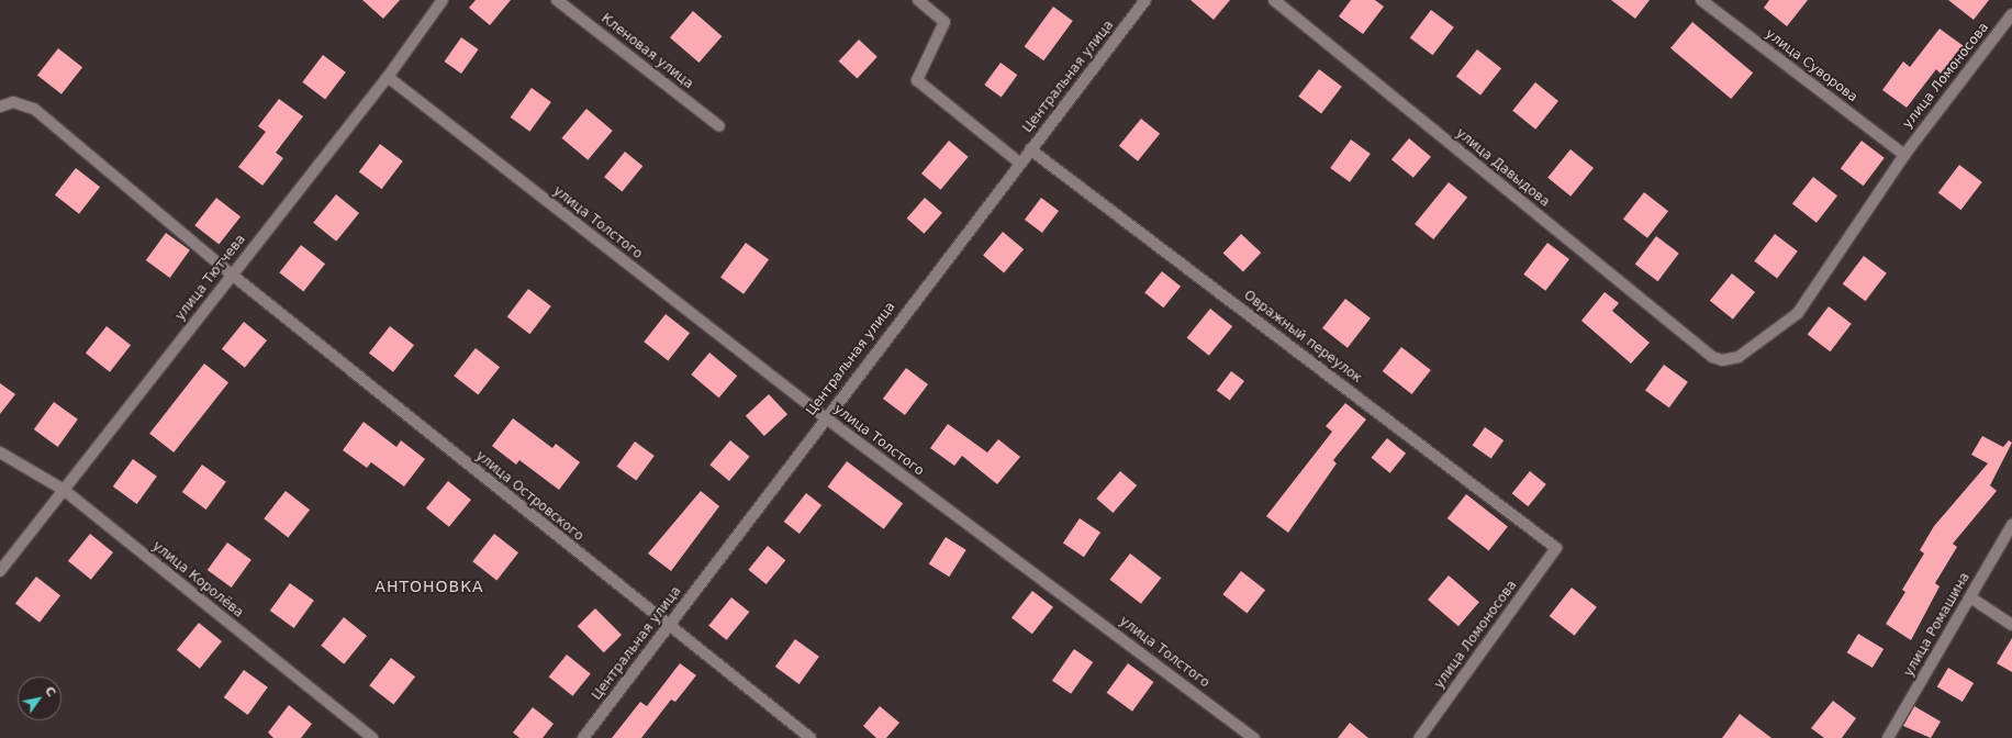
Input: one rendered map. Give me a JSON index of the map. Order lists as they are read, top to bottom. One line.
{"streets":{"street":["Кленовая улица","улица Суворова","улица Ломоносова","Центральная улица","улица Давыдова","улица Толстого","улица Тютчева","Овражный переулок","улица Островского","улица Королёва","улица Ромашина"]},"crossings":[["улица Суворова","улица Ломоносова"],["улица Ломоносова","улица Давыдова"],["улица Ломоносова","Овражный переулок"],["Центральная улица","улица Толстого"],["Центральная улица","Овражный переулок"],["Центральная улица","улица Островского"],["улица Толстого","улица Тютчева"],["улица Тютчева","улица Островского"],["улица Тютчева","улица Королёва"]],"districts":["АНТОНОВКА"],"north":"top right"}
